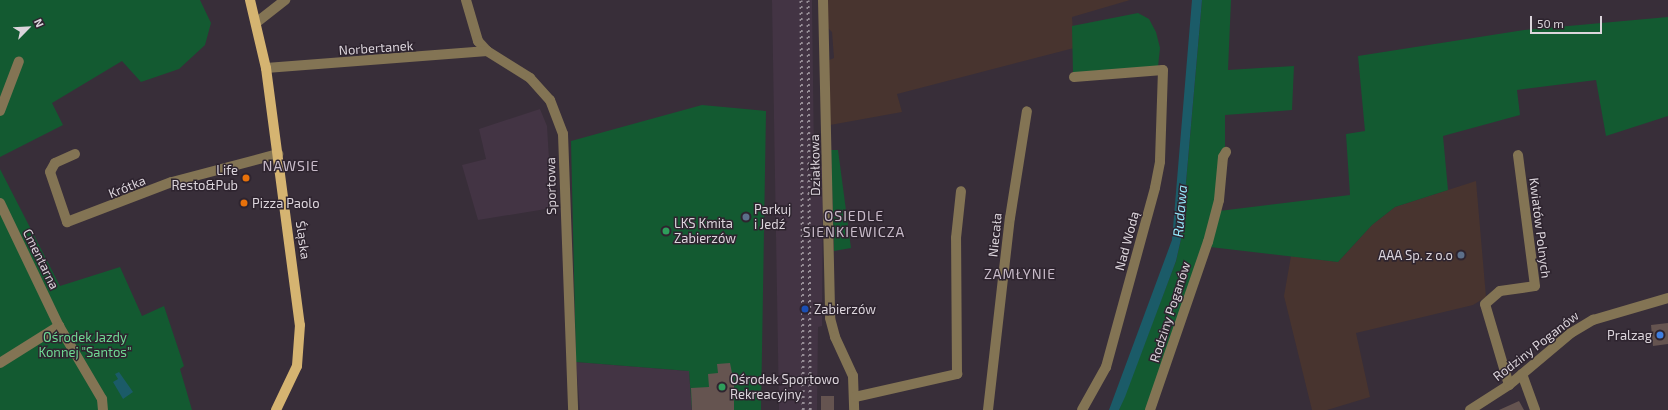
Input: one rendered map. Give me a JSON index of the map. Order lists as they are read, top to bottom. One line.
{"streets":{"main road":["Śląska"],"street":["Norbertanek","Działkowa","Sportowa","Krótka","Kwiatów Polnych","Niecała","Nad Wodą","Cmentarna","Rodziny Poganów"]},"crossings":[["Norbertanek","Sportowa"],["Norbertanek","Śląska"],["Krótka","Śląska"],["Kwiatów Polnych","Rodziny Poganów"]],"districts":["NAWSIE","OSIEDLE SIENKIEWICZA","ZAMŁYNIE"],"water":["Rudawa"],"parks":["Ośrodek Jazdy Konnej \"Santos\""],"places":["Life Resto&Pub","Pizza Paolo","Parkuj i Jedź","LKS Kmita Zabierzów","AAA Sp. z o.o","Zabierzów","Pralzag","Ośrodek Sportowo Rekreacyjny"],"scale_bar":"50 m","north":"top right"}
